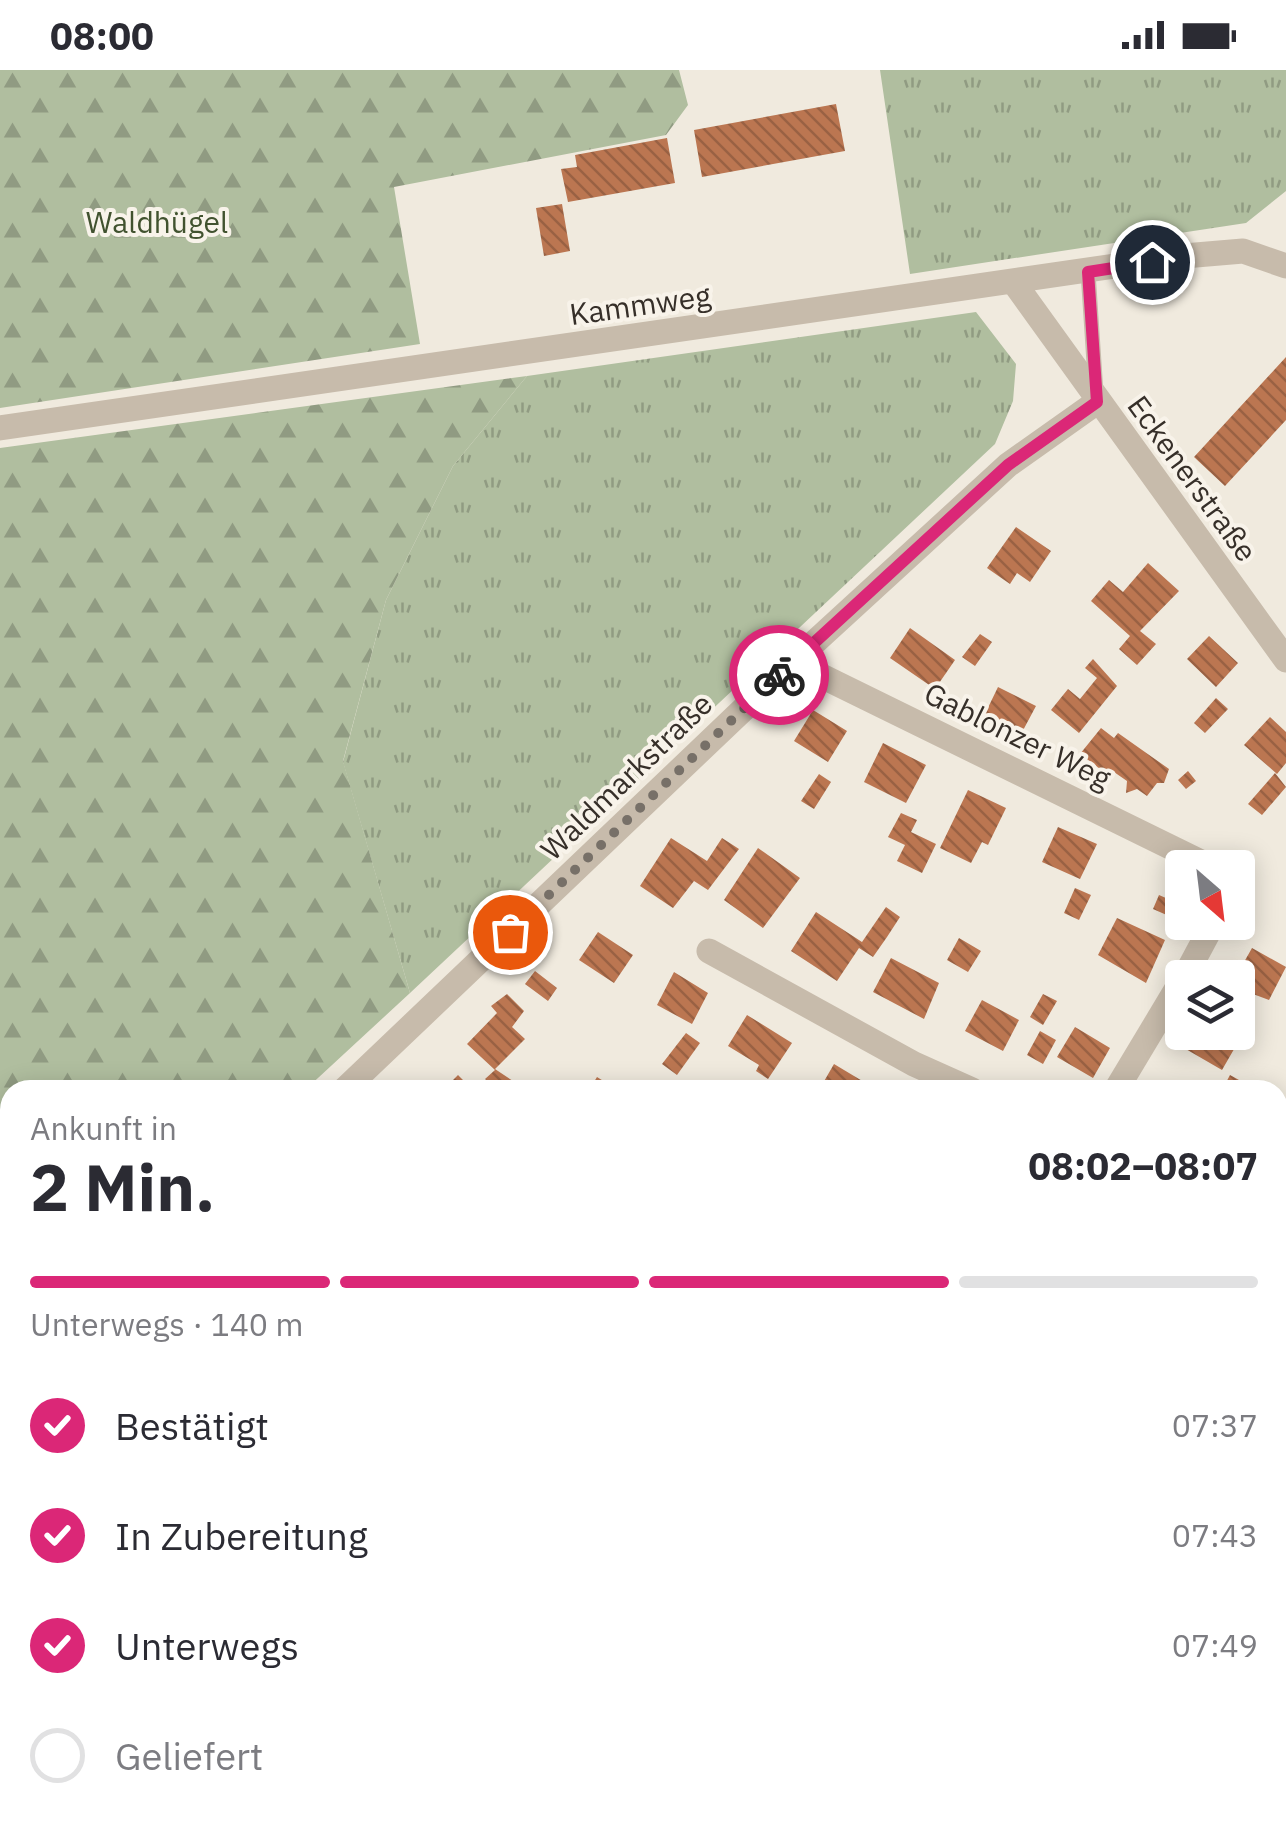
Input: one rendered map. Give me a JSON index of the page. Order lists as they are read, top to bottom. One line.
{"streets":{"street":["Kammweg","Eckenerstraße","Gablonzer Weg","Waldmarkstraße"]},"crossings":[["Kammweg","Eckenerstraße"],["Eckenerstraße","Waldmarkstraße"],["Gablonzer Weg","Waldmarkstraße"]],"parks":["Waldhügel"],"north":"bottom right","page":{"status":"08:00","heading":["2 Min.","Ankunft in","08:02–08:07"],"bar":"Unterwegs · 140 m","list":[["Bestätigt","07:37"],["In Zubereitung","07:43"],["Unterwegs","07:49"],"Geliefert"]}}
